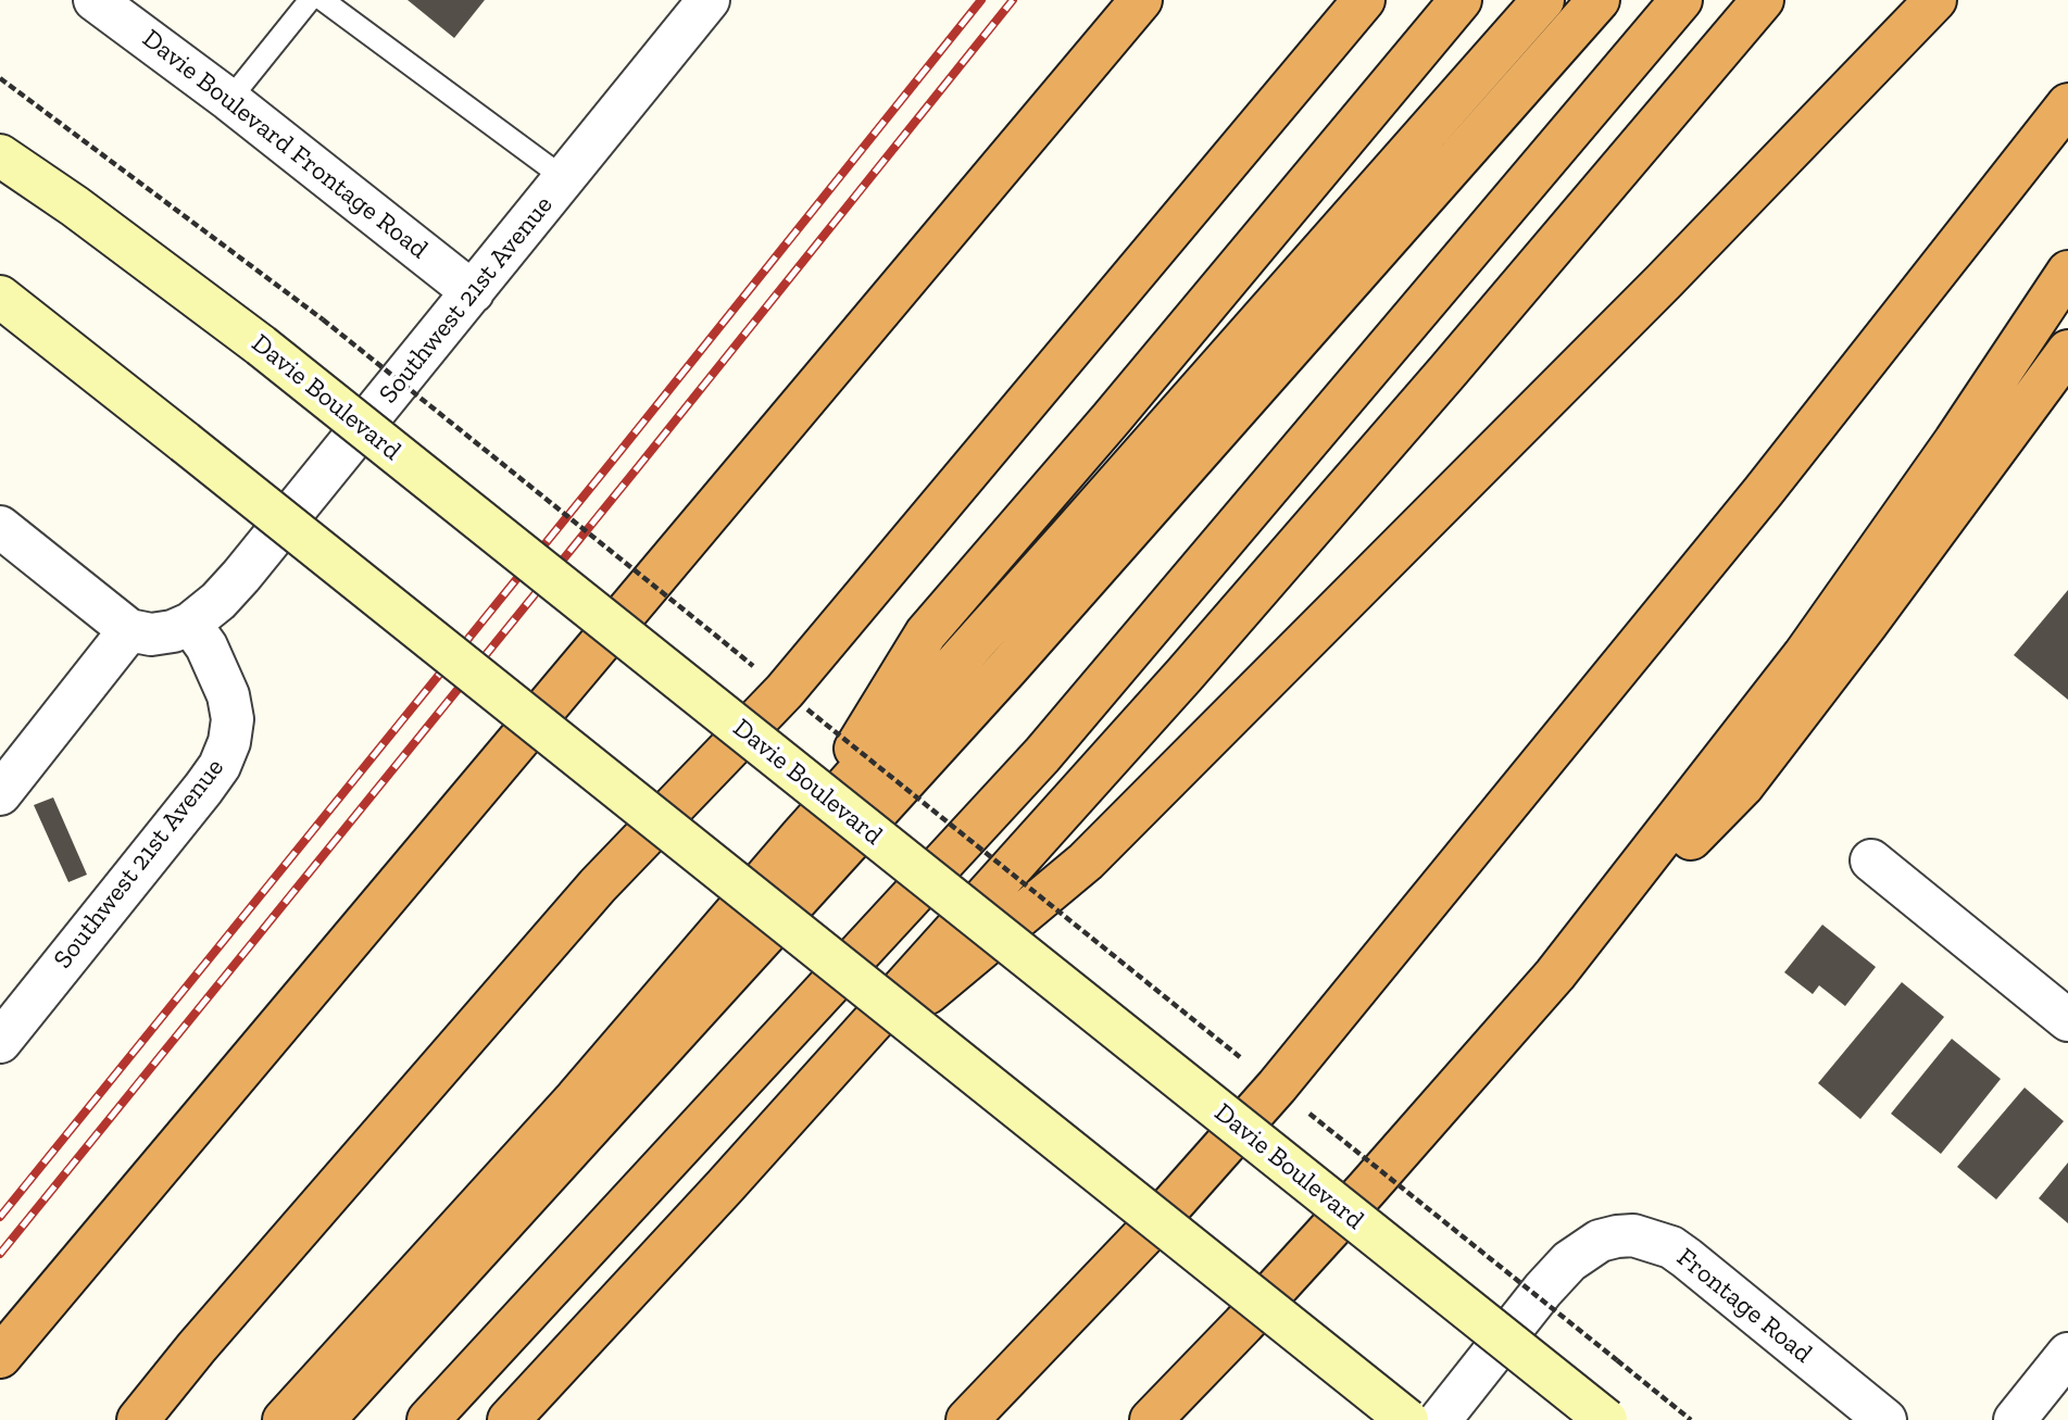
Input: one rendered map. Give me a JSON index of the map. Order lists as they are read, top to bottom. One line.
{"streets":{"main road":["Davie Boulevard"],"street":["Davie Boulevard Frontage Road","Southwest 21st Avenue","Frontage Road"]},"crossings":[["Davie Boulevard Frontage Road","Southwest 21st Avenue"]]}
